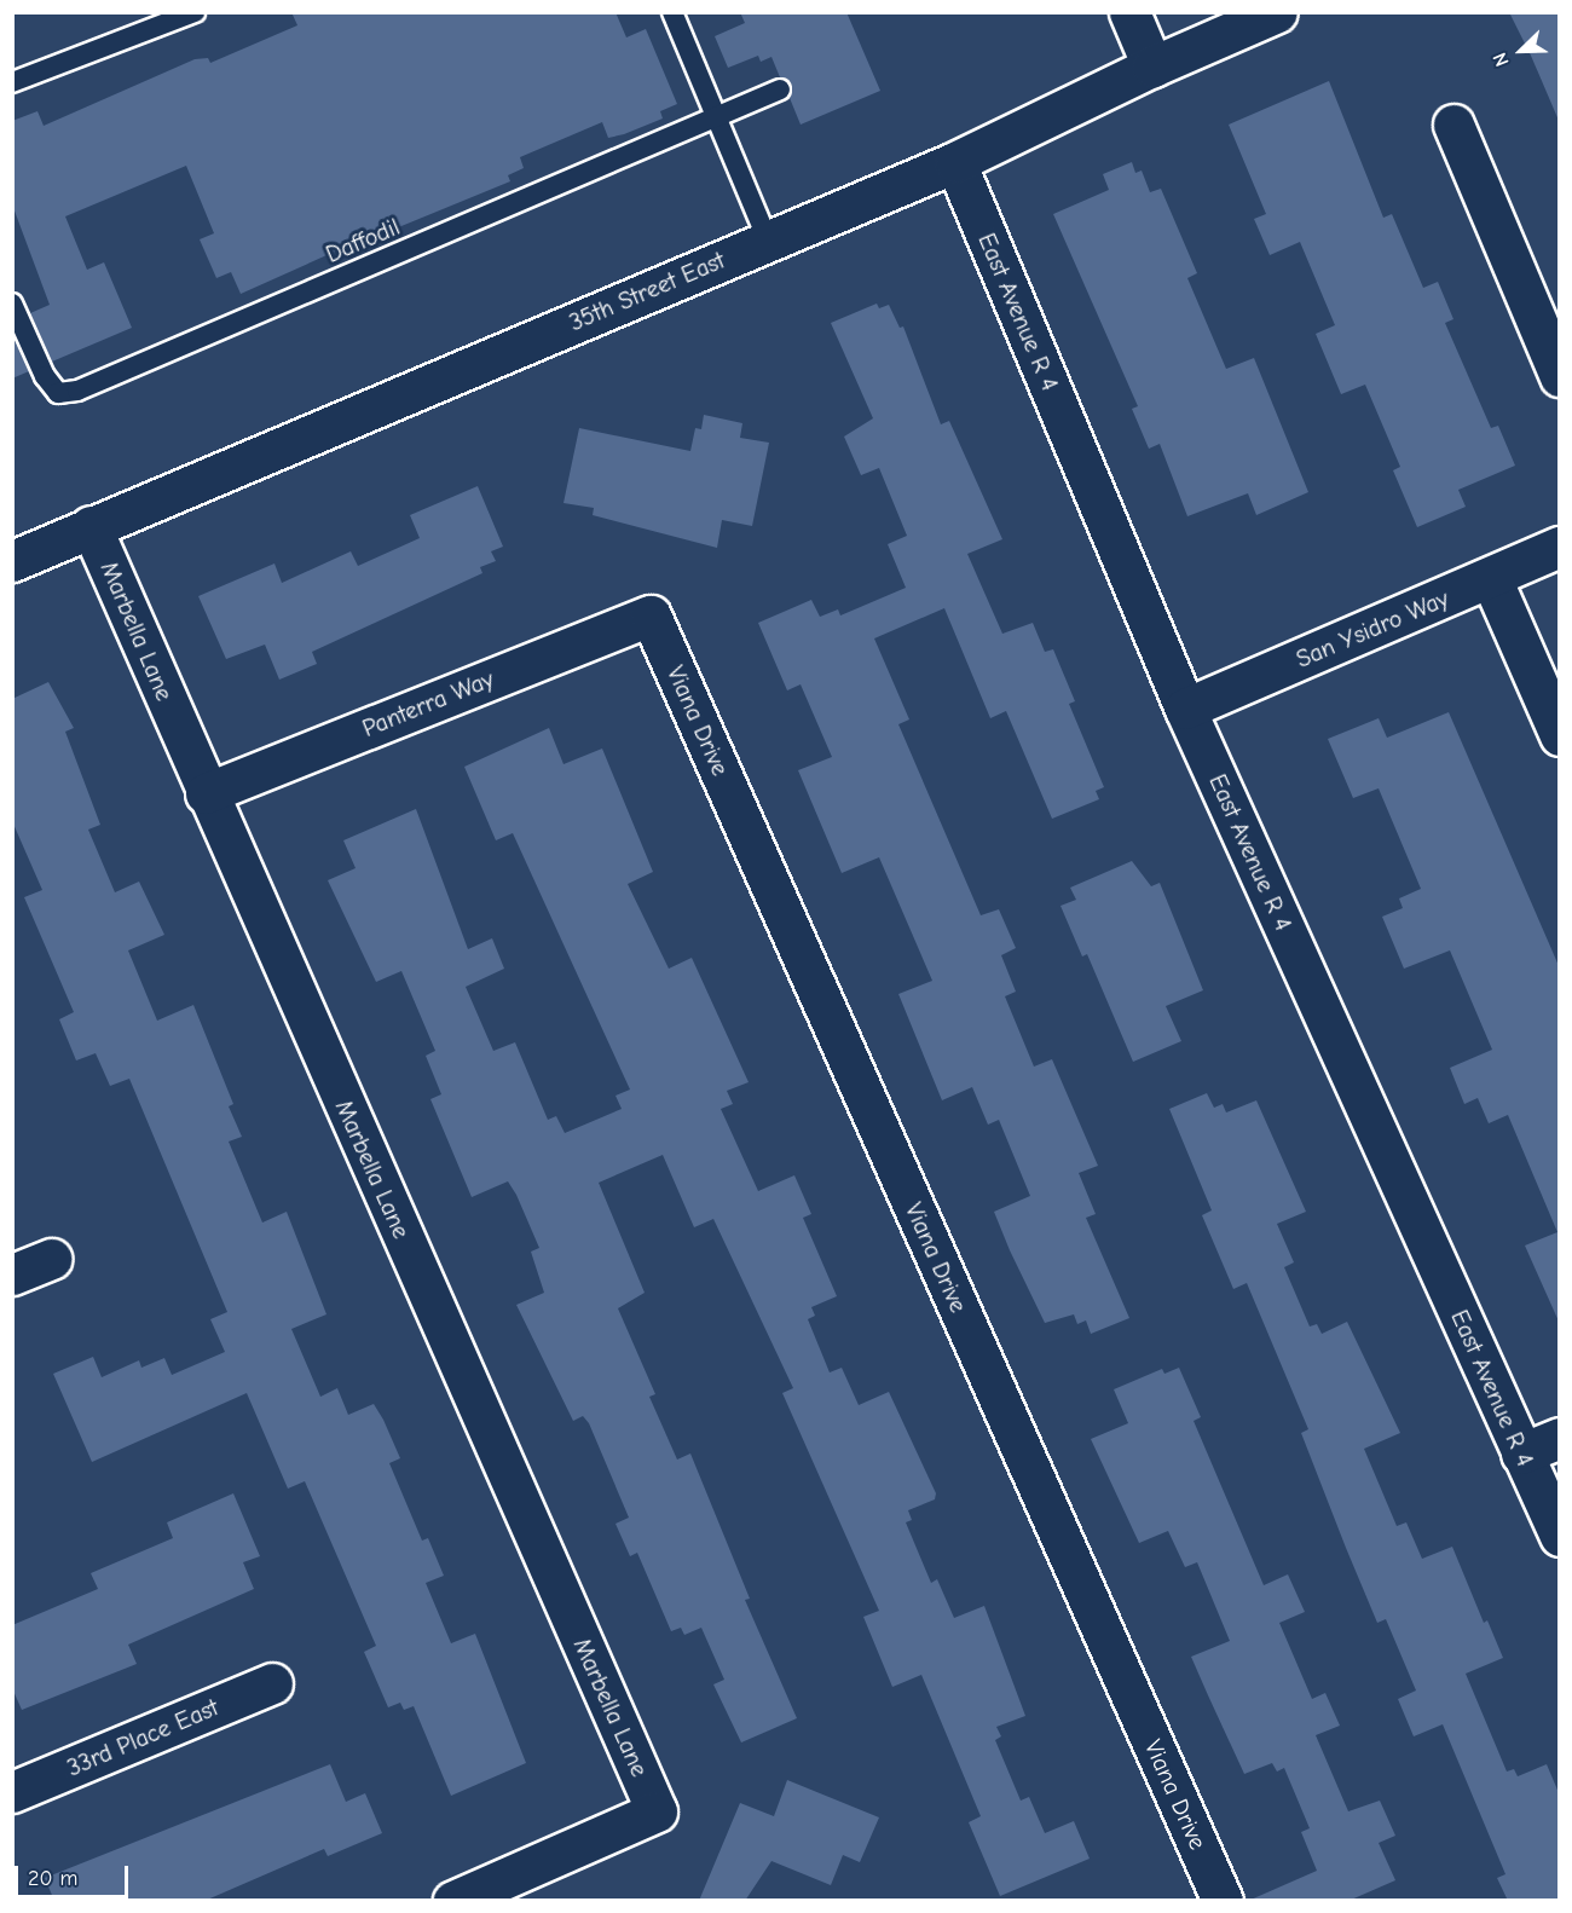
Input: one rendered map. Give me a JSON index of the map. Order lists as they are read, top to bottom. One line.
{"streets":{"street":["35th Street East","East Avenue R 4","San Ysidro Way","Marbella Lane","Panterra Way","Viana Drive","33rd Place East"],"lane":["Daffodil"]},"crossings":[["35th Street East","East Avenue R 4"],["35th Street East","Marbella Lane"],["East Avenue R 4","San Ysidro Way"],["Marbella Lane","Panterra Way"],["Panterra Way","Viana Drive"]],"scale_bar":"20 m","north":"bottom left"}
